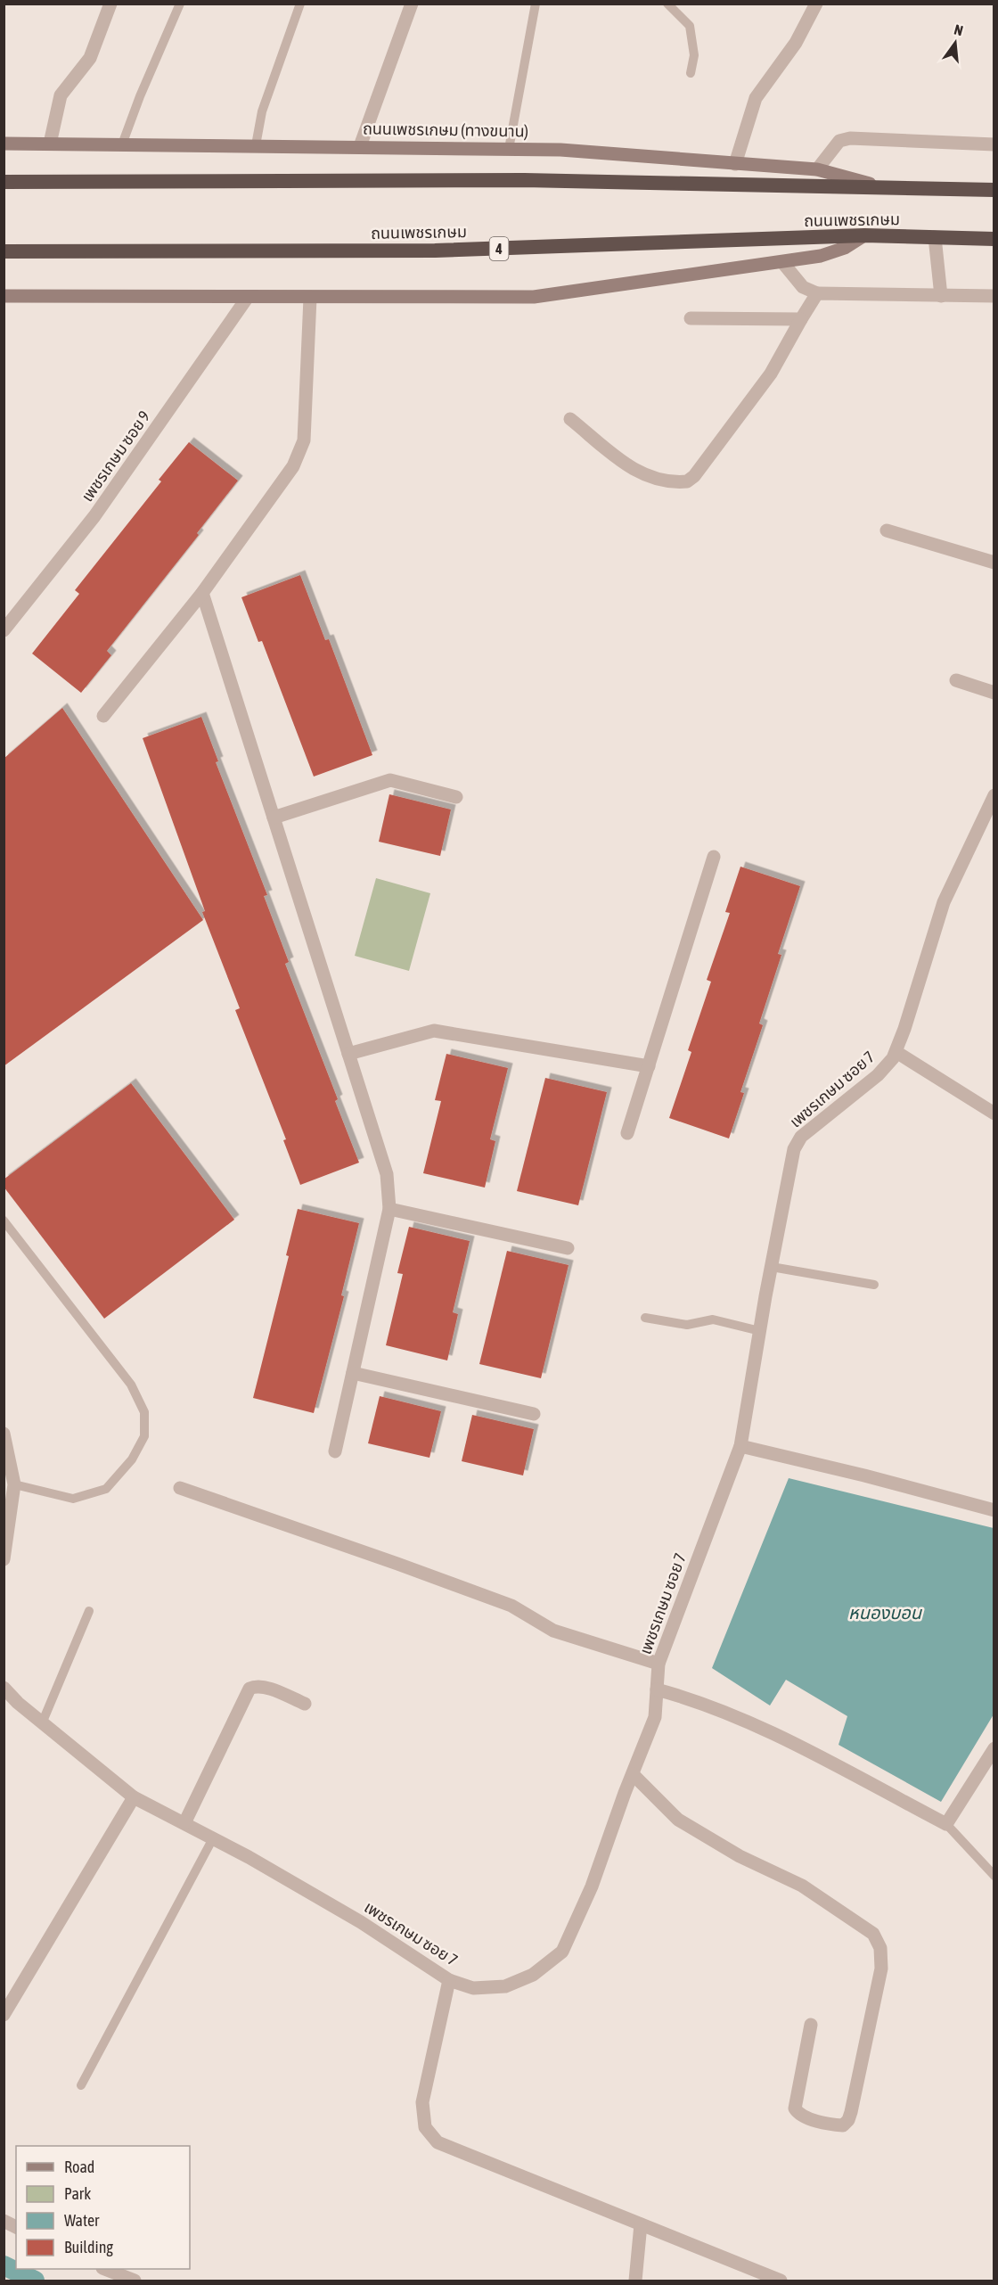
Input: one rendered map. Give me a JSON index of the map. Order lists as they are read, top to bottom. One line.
{"streets":{"highway":["ถนนเพชรเกษม","4"],"main road":["ถนนเพชรเกษม (ทางขนาน)"],"street":["เพชรเกษม ซอย 9","เพชรเกษม ซอย 7"]},"crossings":[["ถนนเพชรเกษม (ทางขนาน)","ถนนเพชรเกษม"]],"water":["หนองบอน"],"legend":["Road","Park","Water","Building"],"north":"top"}
